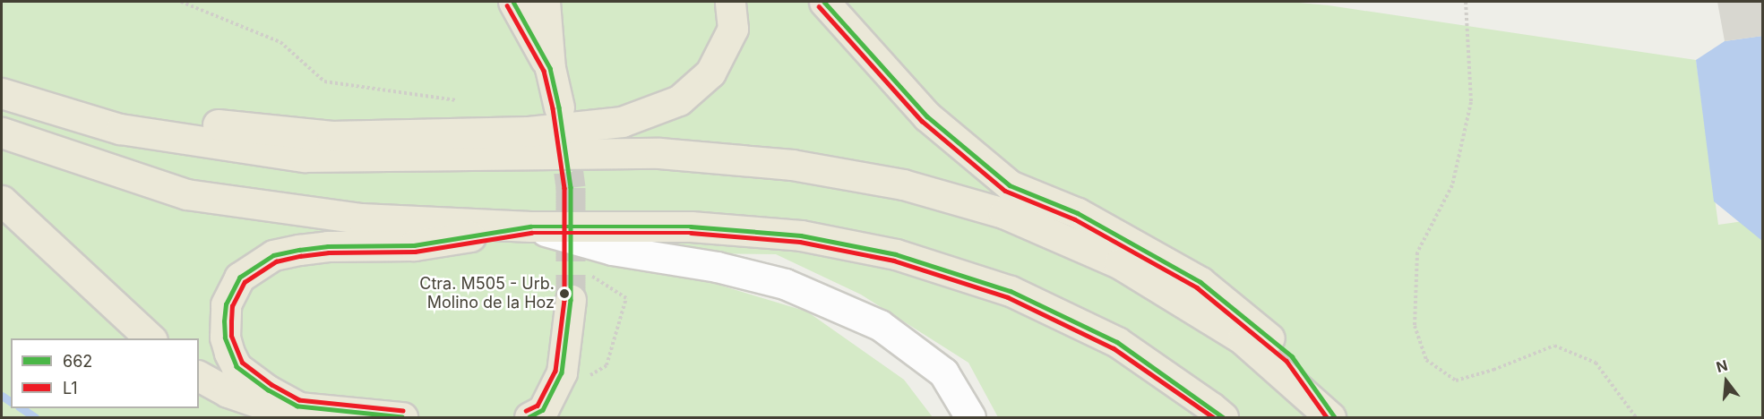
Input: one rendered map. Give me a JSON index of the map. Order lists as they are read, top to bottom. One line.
{"places":["Ctra. M505 - Urb. Molino de la Hoz"],"lines":["transit line 662","transit line L1"],"legend":["662","L1"],"north":"top"}
